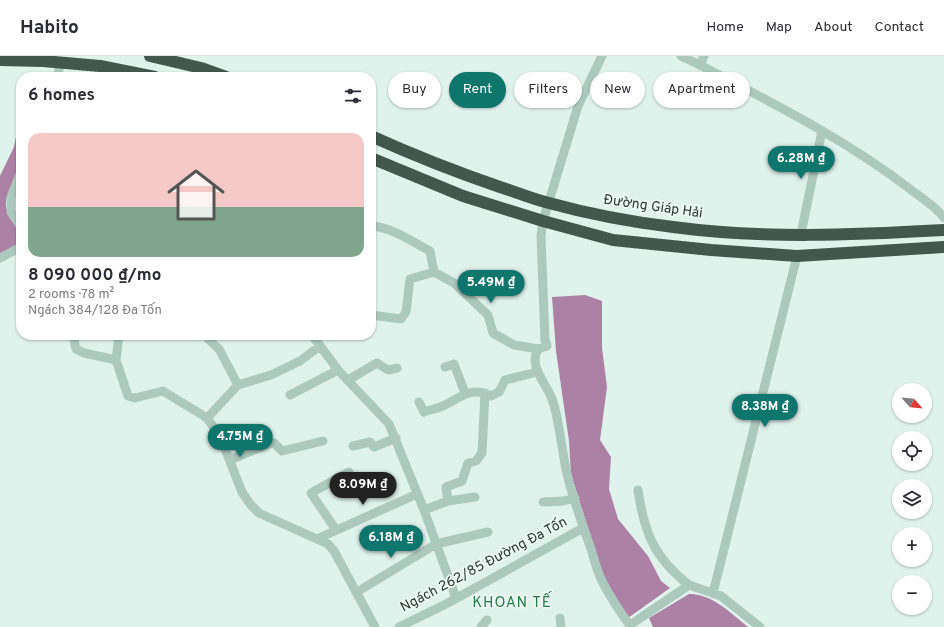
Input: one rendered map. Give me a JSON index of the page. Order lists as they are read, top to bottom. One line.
{"streets":{"highway":["Đường Giáp Hải"],"street":["Ngách 262/85 Đường Đa Tốn"]},"districts":["KHOAN TẾ"],"north":"bottom right","page":{"header":"Habito","nav":["Home","Map","About","Contact"],"chip":["Buy","Rent","Filters","New","Apartment"],"heading":"6 homes","list":[{"name":"8 090 000 ₫/mo","note":"2 rooms · 78 m² · Ngách 384/128 Đa Tốn"}],"price":["6.28M ₫","5.49M ₫","8.38M ₫","4.75M ₫","8.09M ₫","6.18M ₫"],"map_buttons":["+","−"]}}
